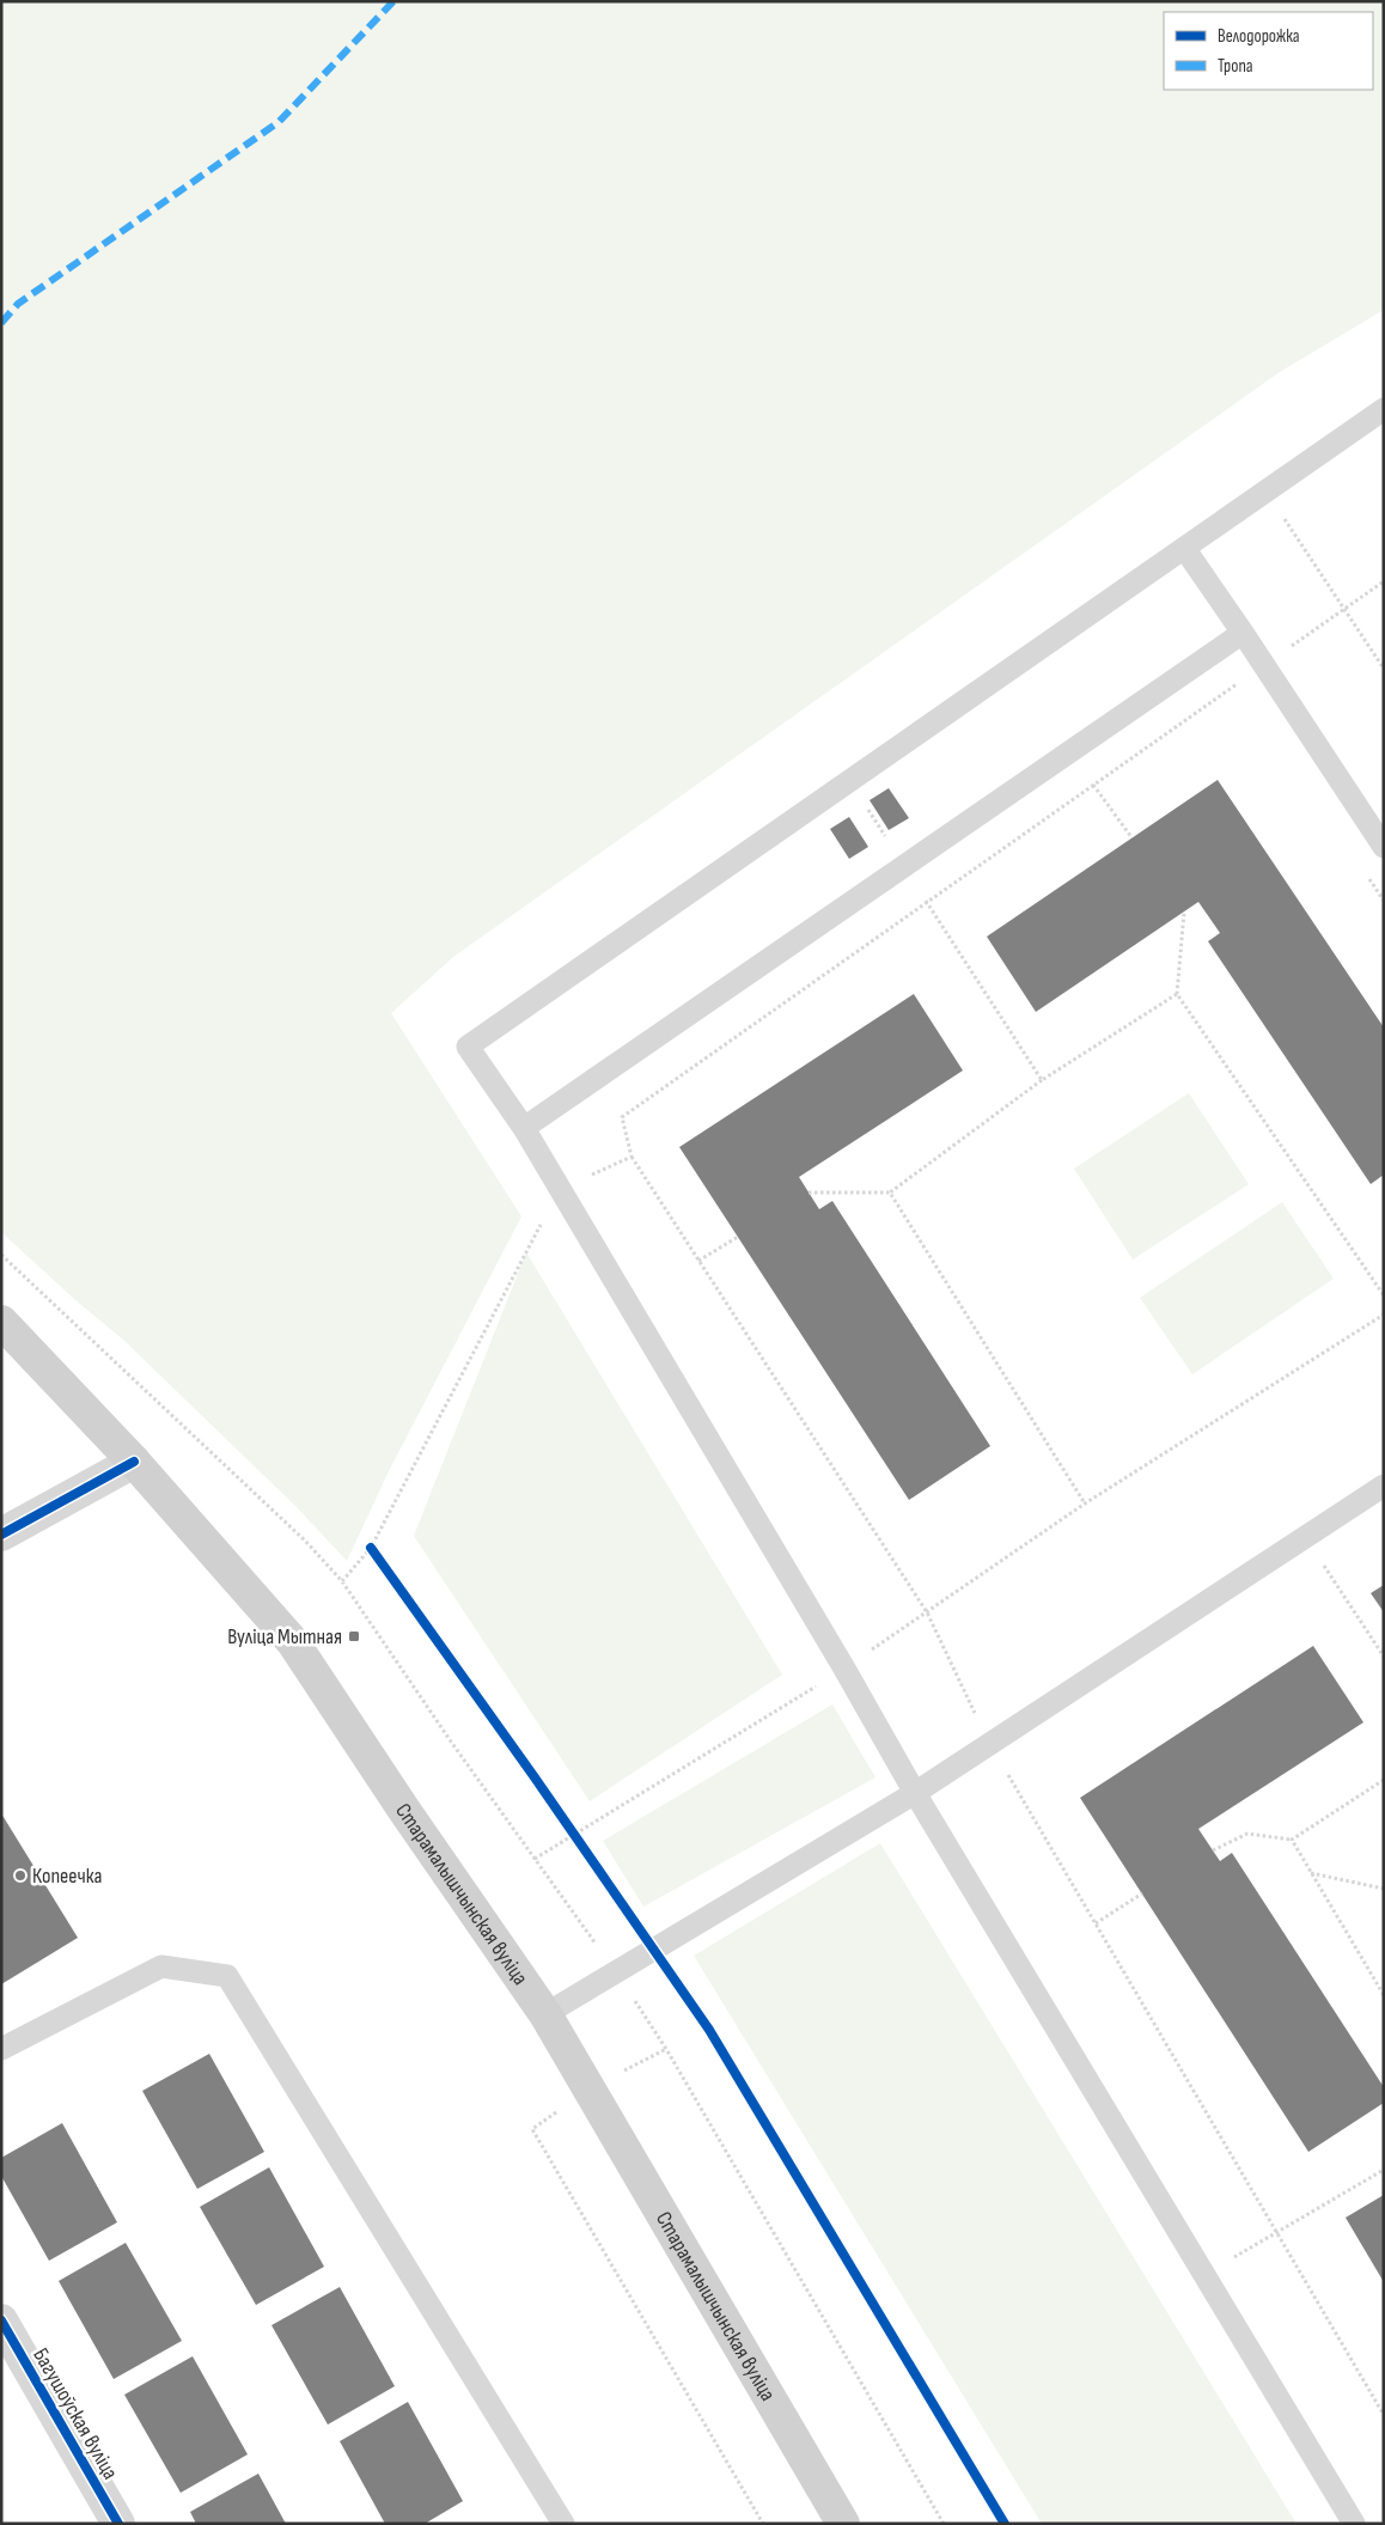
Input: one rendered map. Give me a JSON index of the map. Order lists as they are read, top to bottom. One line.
{"streets":{"main road":["Старамалышчынская вуліца"],"street":["Багушоўская вуліца"]},"places":{"transit":["Вуліца Мытная"],"other":["Копеечка"]},"legend":["Велодорожка","Тропа"]}
